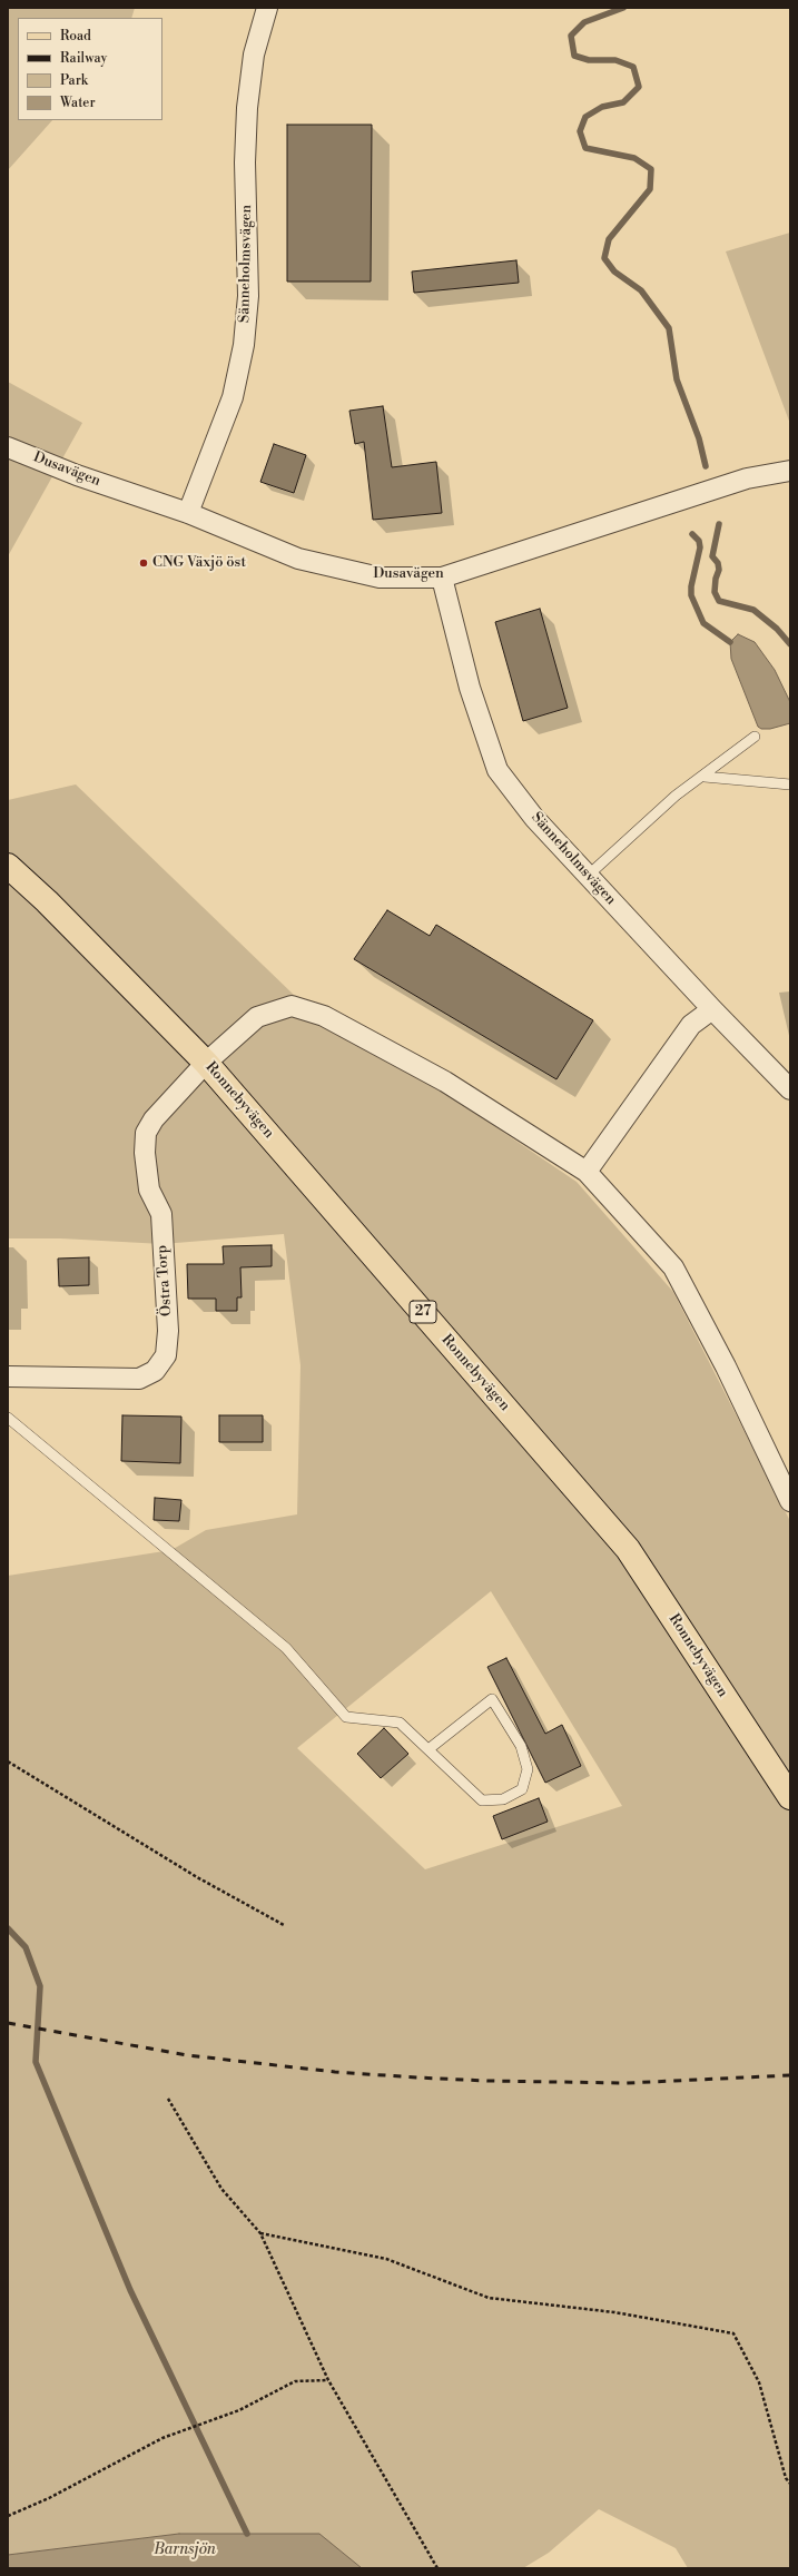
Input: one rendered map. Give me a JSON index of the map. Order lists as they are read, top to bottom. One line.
{"streets":{"main road":["Ronnebyvägen","27"],"street":["Sänneholmsvägen","Dusavägen","Östra Torp"]},"crossings":[["Sänneholmsvägen","Dusavägen"],["Ronnebyvägen","Östra Torp"]],"water":["Barnsjön"],"places":["CNG Växjö öst"],"legend":["Road","Railway","Park","Water"]}
